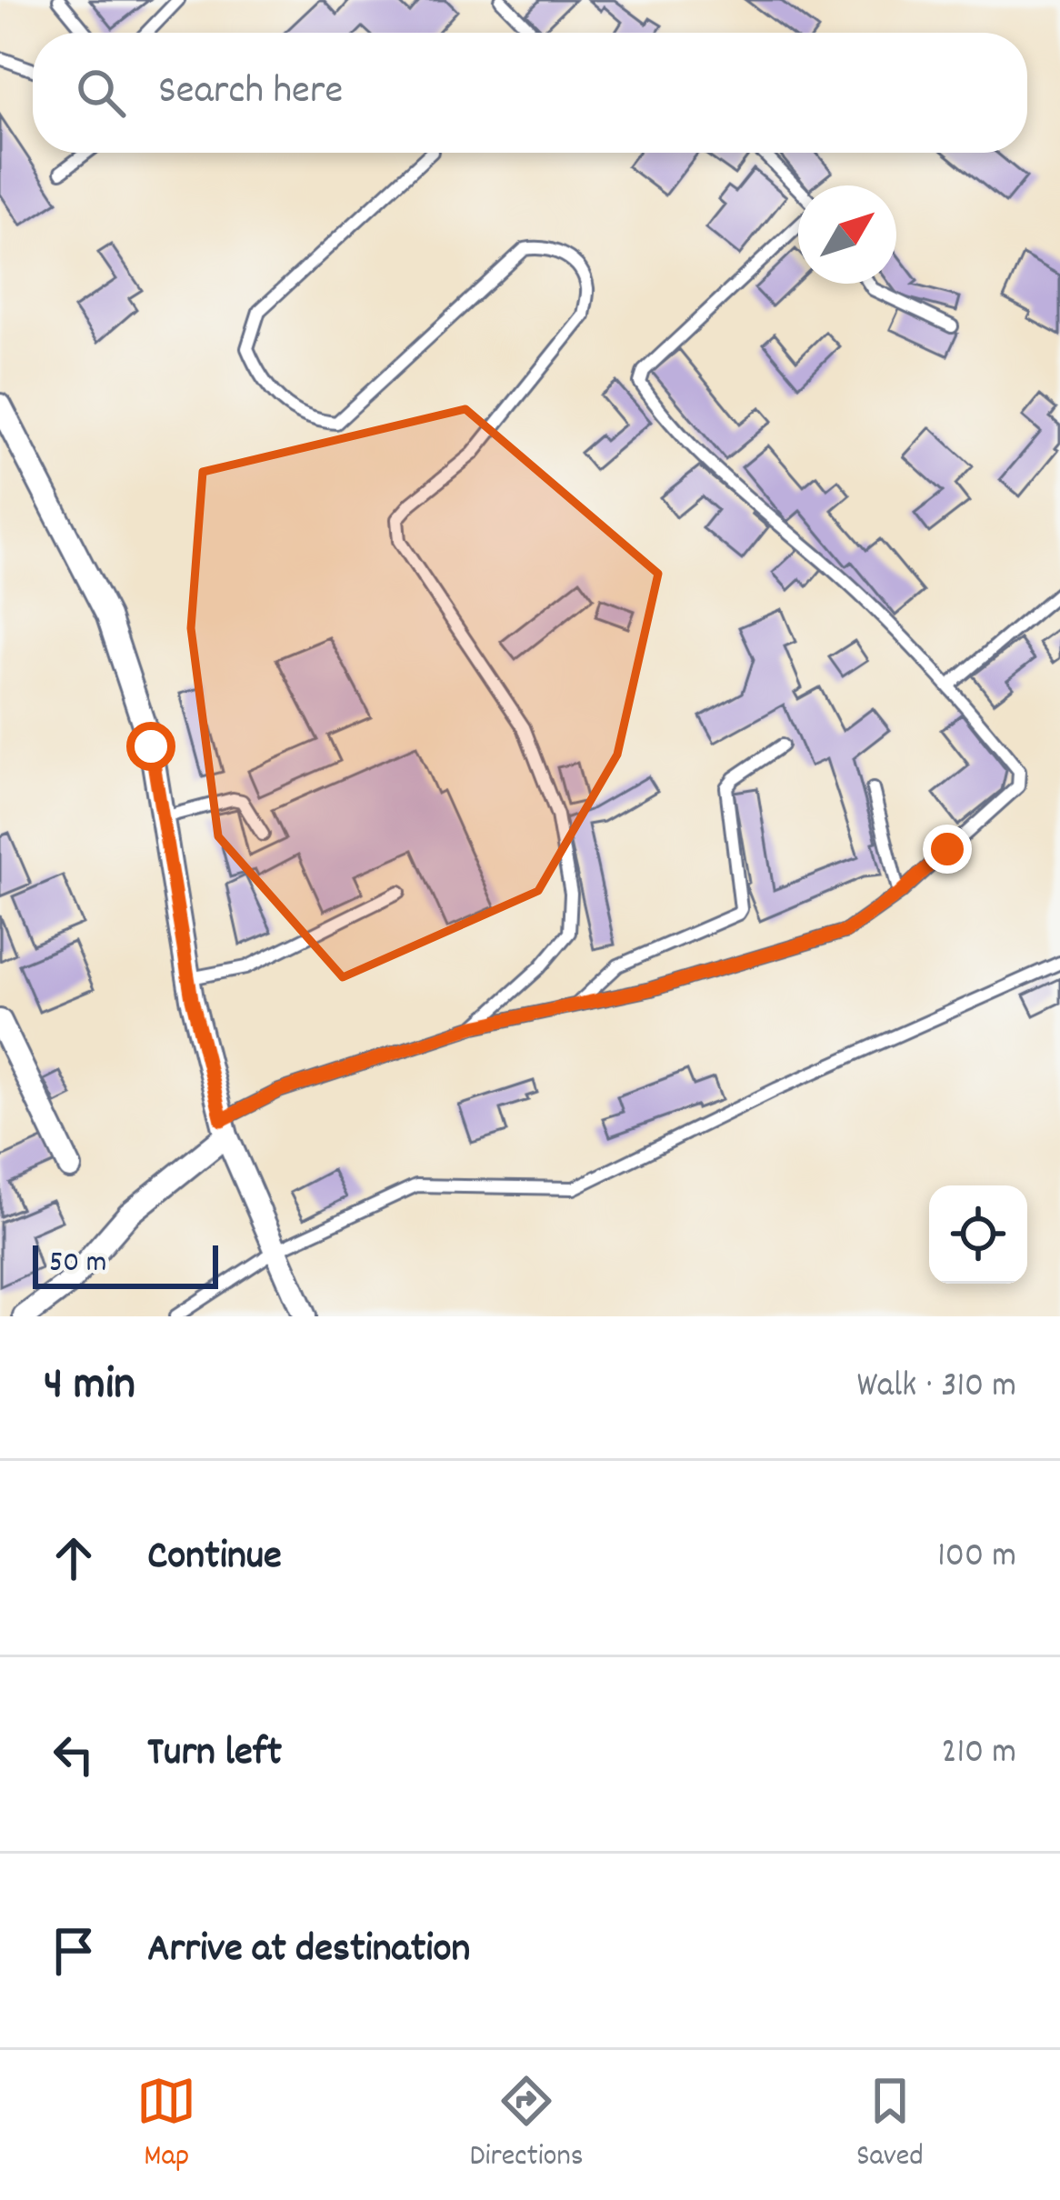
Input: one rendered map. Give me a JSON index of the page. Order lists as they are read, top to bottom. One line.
{"scale_bar":"50 m","north":"top right","page":{"search":"Search here","scale":"50 m","heading":["4 min","Walk · 310 m"],"list":[["Continue","100 m"],["Turn left","210 m"],"Arrive at destination"],"nav":["Map","Directions","Saved"]}}
